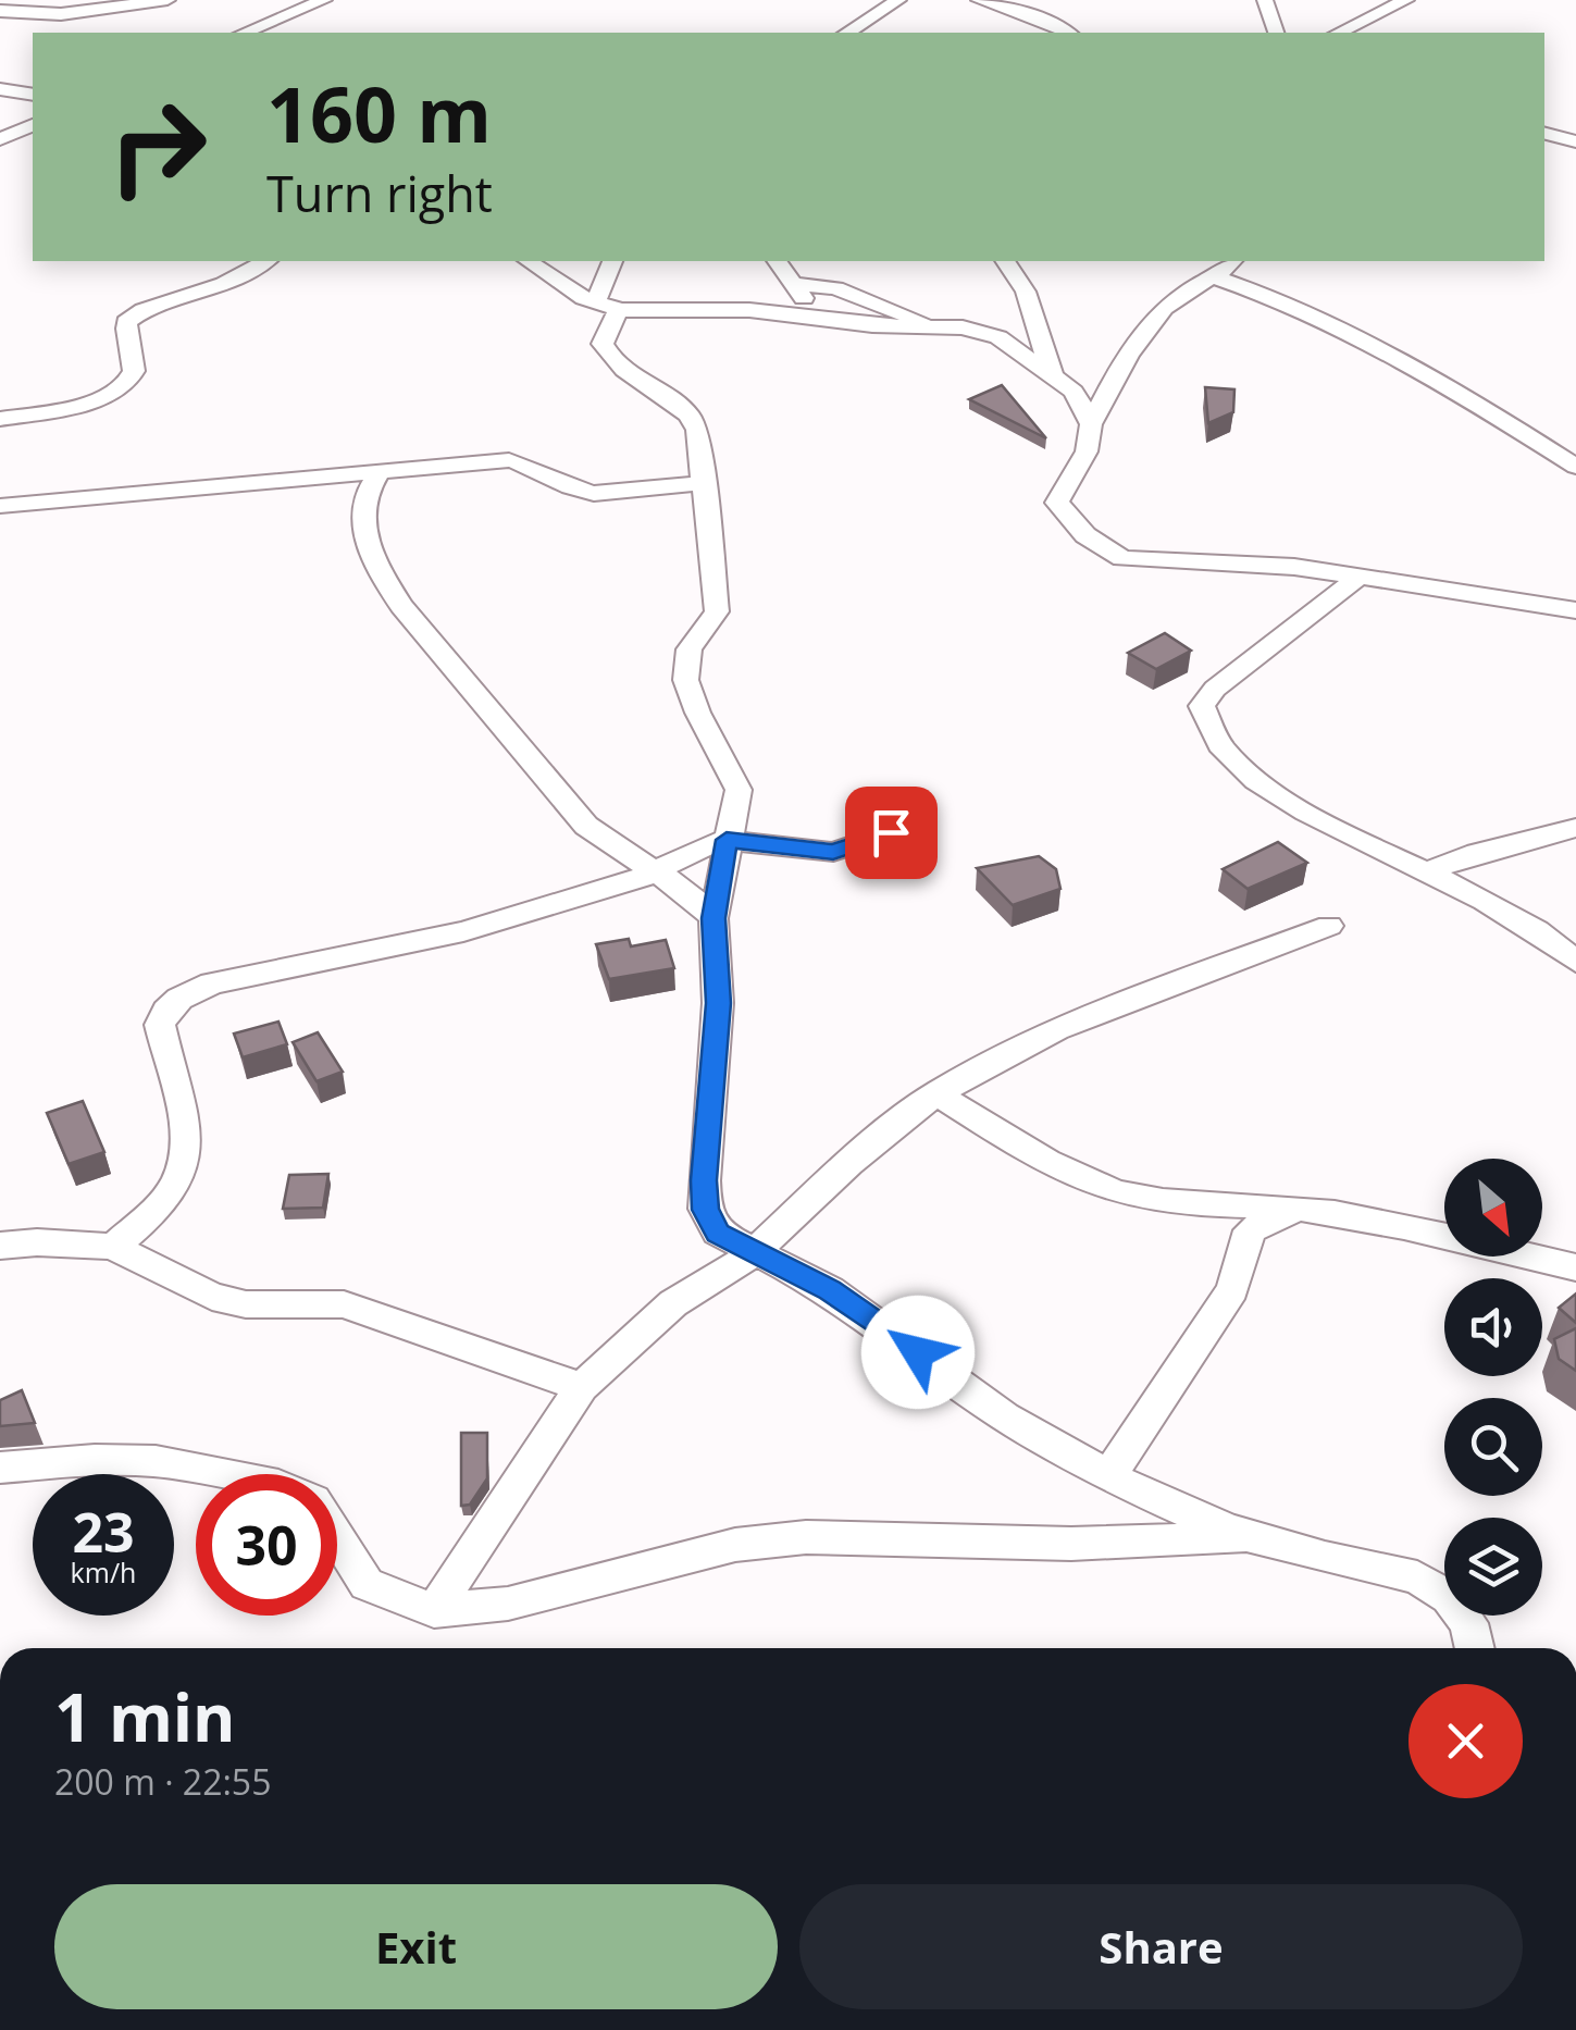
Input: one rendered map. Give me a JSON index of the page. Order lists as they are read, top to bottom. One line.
{"north":"bottom right","page":{"turn":["160 m","Turn right"],"speed":"23 km/h","limit":"30","heading":["1 min","200 m · 22:55"],"buttons":["Exit","Share"]}}
